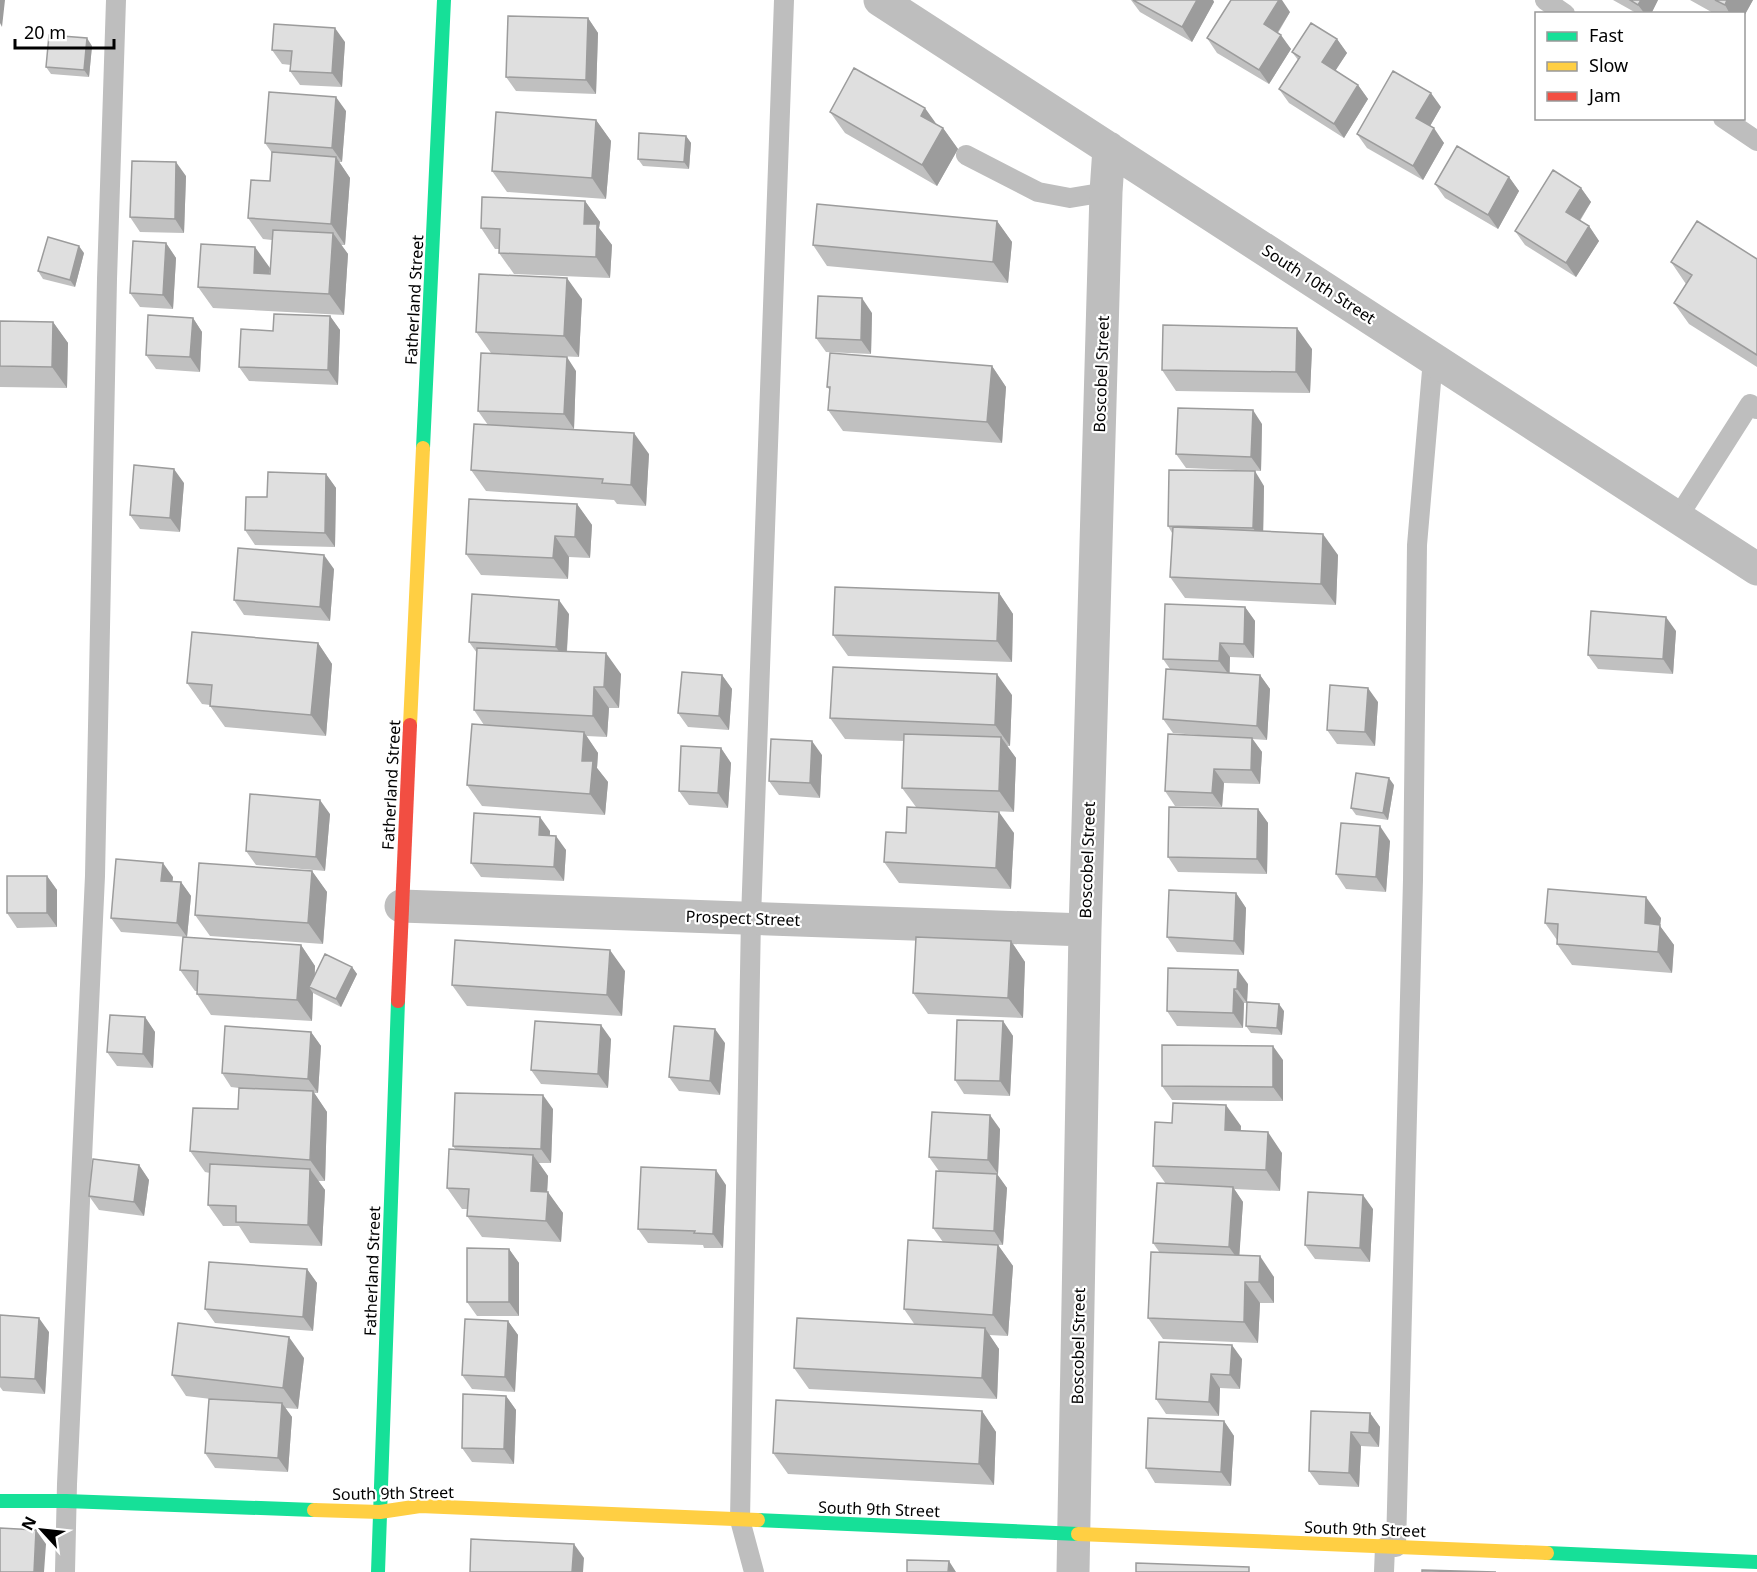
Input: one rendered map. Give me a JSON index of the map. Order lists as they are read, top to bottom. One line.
{"streets":{"street":["South 10th Street","Fatherland Street","Boscobel Street","Prospect Street","South 9th Street"]},"crossings":[["South 10th Street","Boscobel Street"],["Fatherland Street","Prospect Street"],["Fatherland Street","South 9th Street"],["Boscobel Street","Prospect Street"],["Boscobel Street","South 9th Street"]],"legend":["Fast","Slow","Jam"],"scale_bar":"20 m","north":"top left"}
